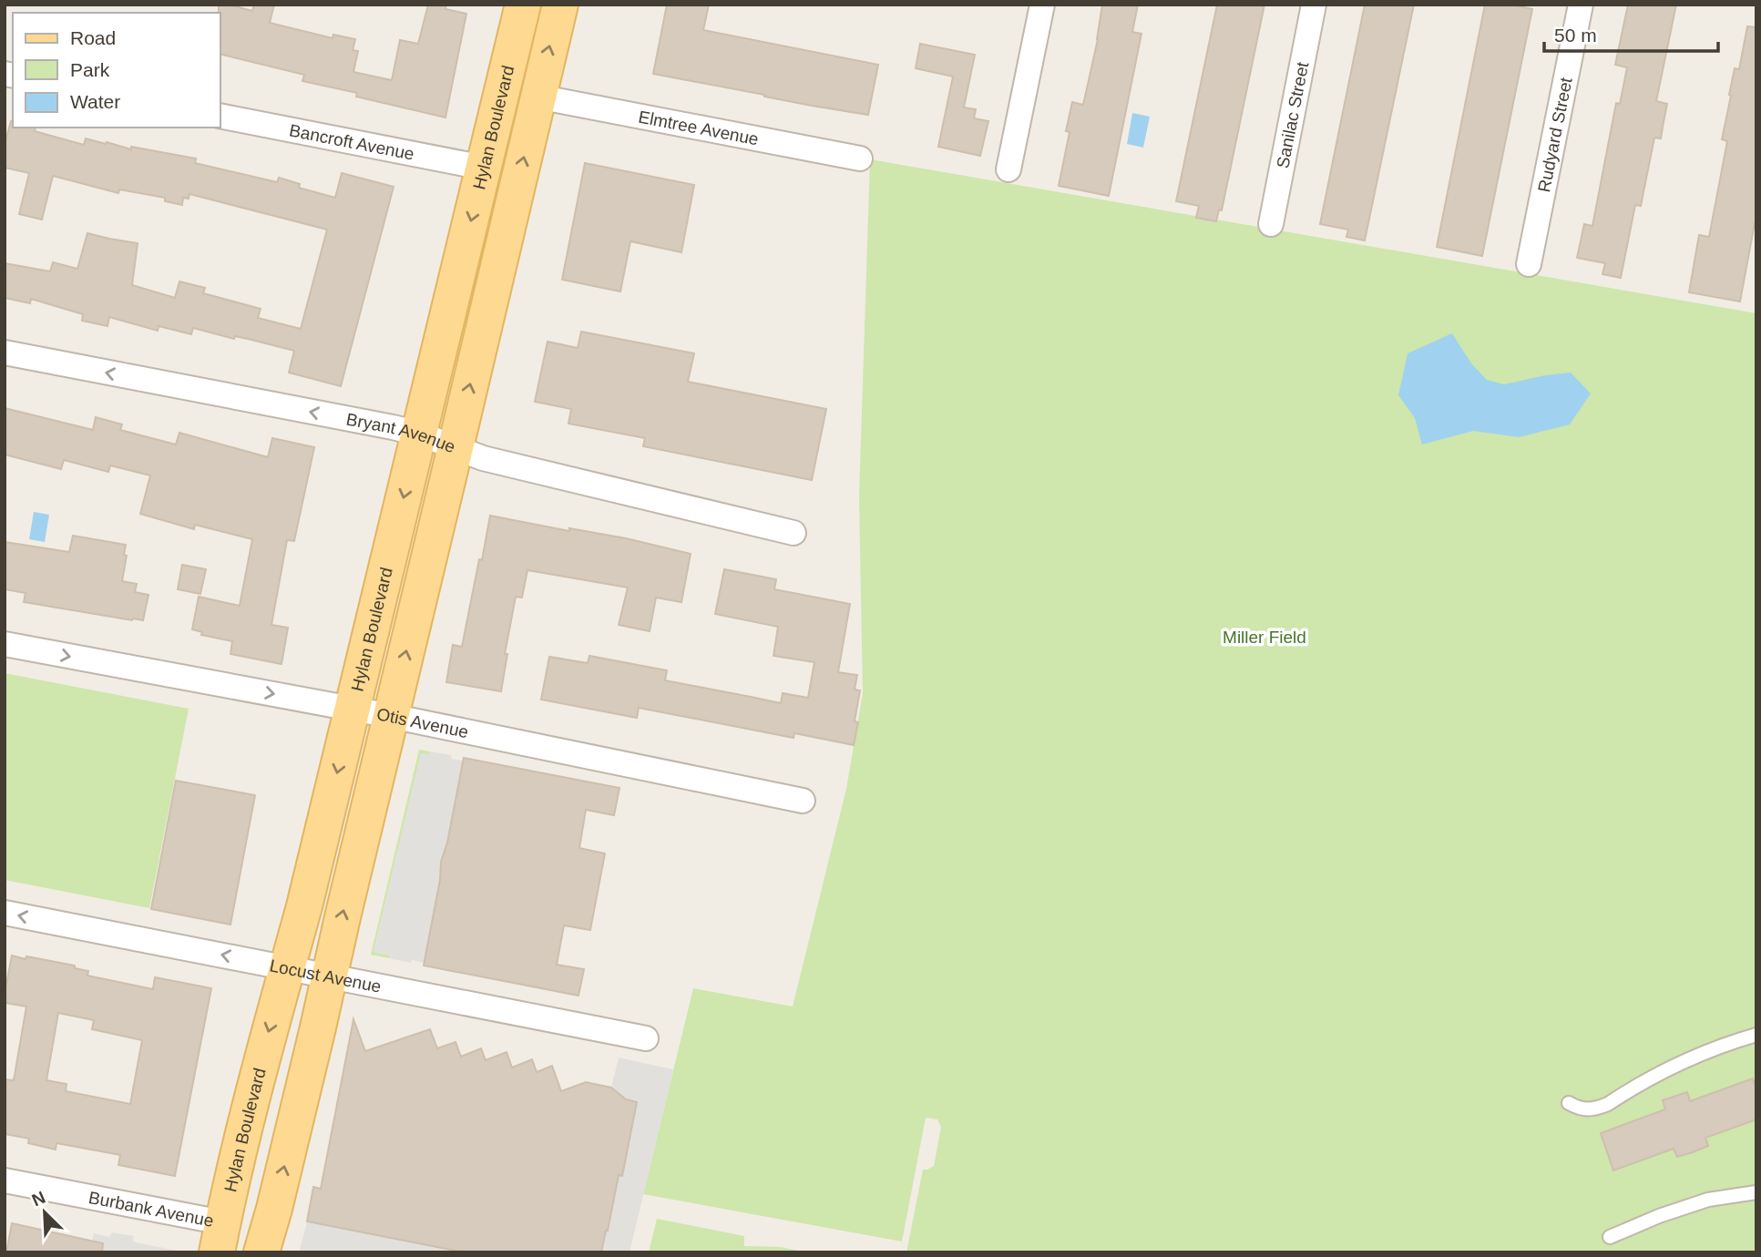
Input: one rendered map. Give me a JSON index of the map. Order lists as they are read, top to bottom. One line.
{"streets":{"main road":["Hylan Boulevard"],"street":["Sanilac Street","Elmtree Avenue","Rudyard Street","Bancroft Avenue","Bryant Avenue","Otis Avenue","Locust Avenue","Burbank Avenue"]},"crossings":[["Hylan Boulevard","Elmtree Avenue"],["Hylan Boulevard","Bancroft Avenue"],["Hylan Boulevard","Bryant Avenue"],["Hylan Boulevard","Otis Avenue"],["Hylan Boulevard","Locust Avenue"],["Hylan Boulevard","Burbank Avenue"]],"one_way":["Bryant Avenue","Otis Avenue","Locust Avenue"],"parks":["Miller Field"],"legend":["Road","Park","Water"],"scale_bar":"50 m","north":"top left"}
